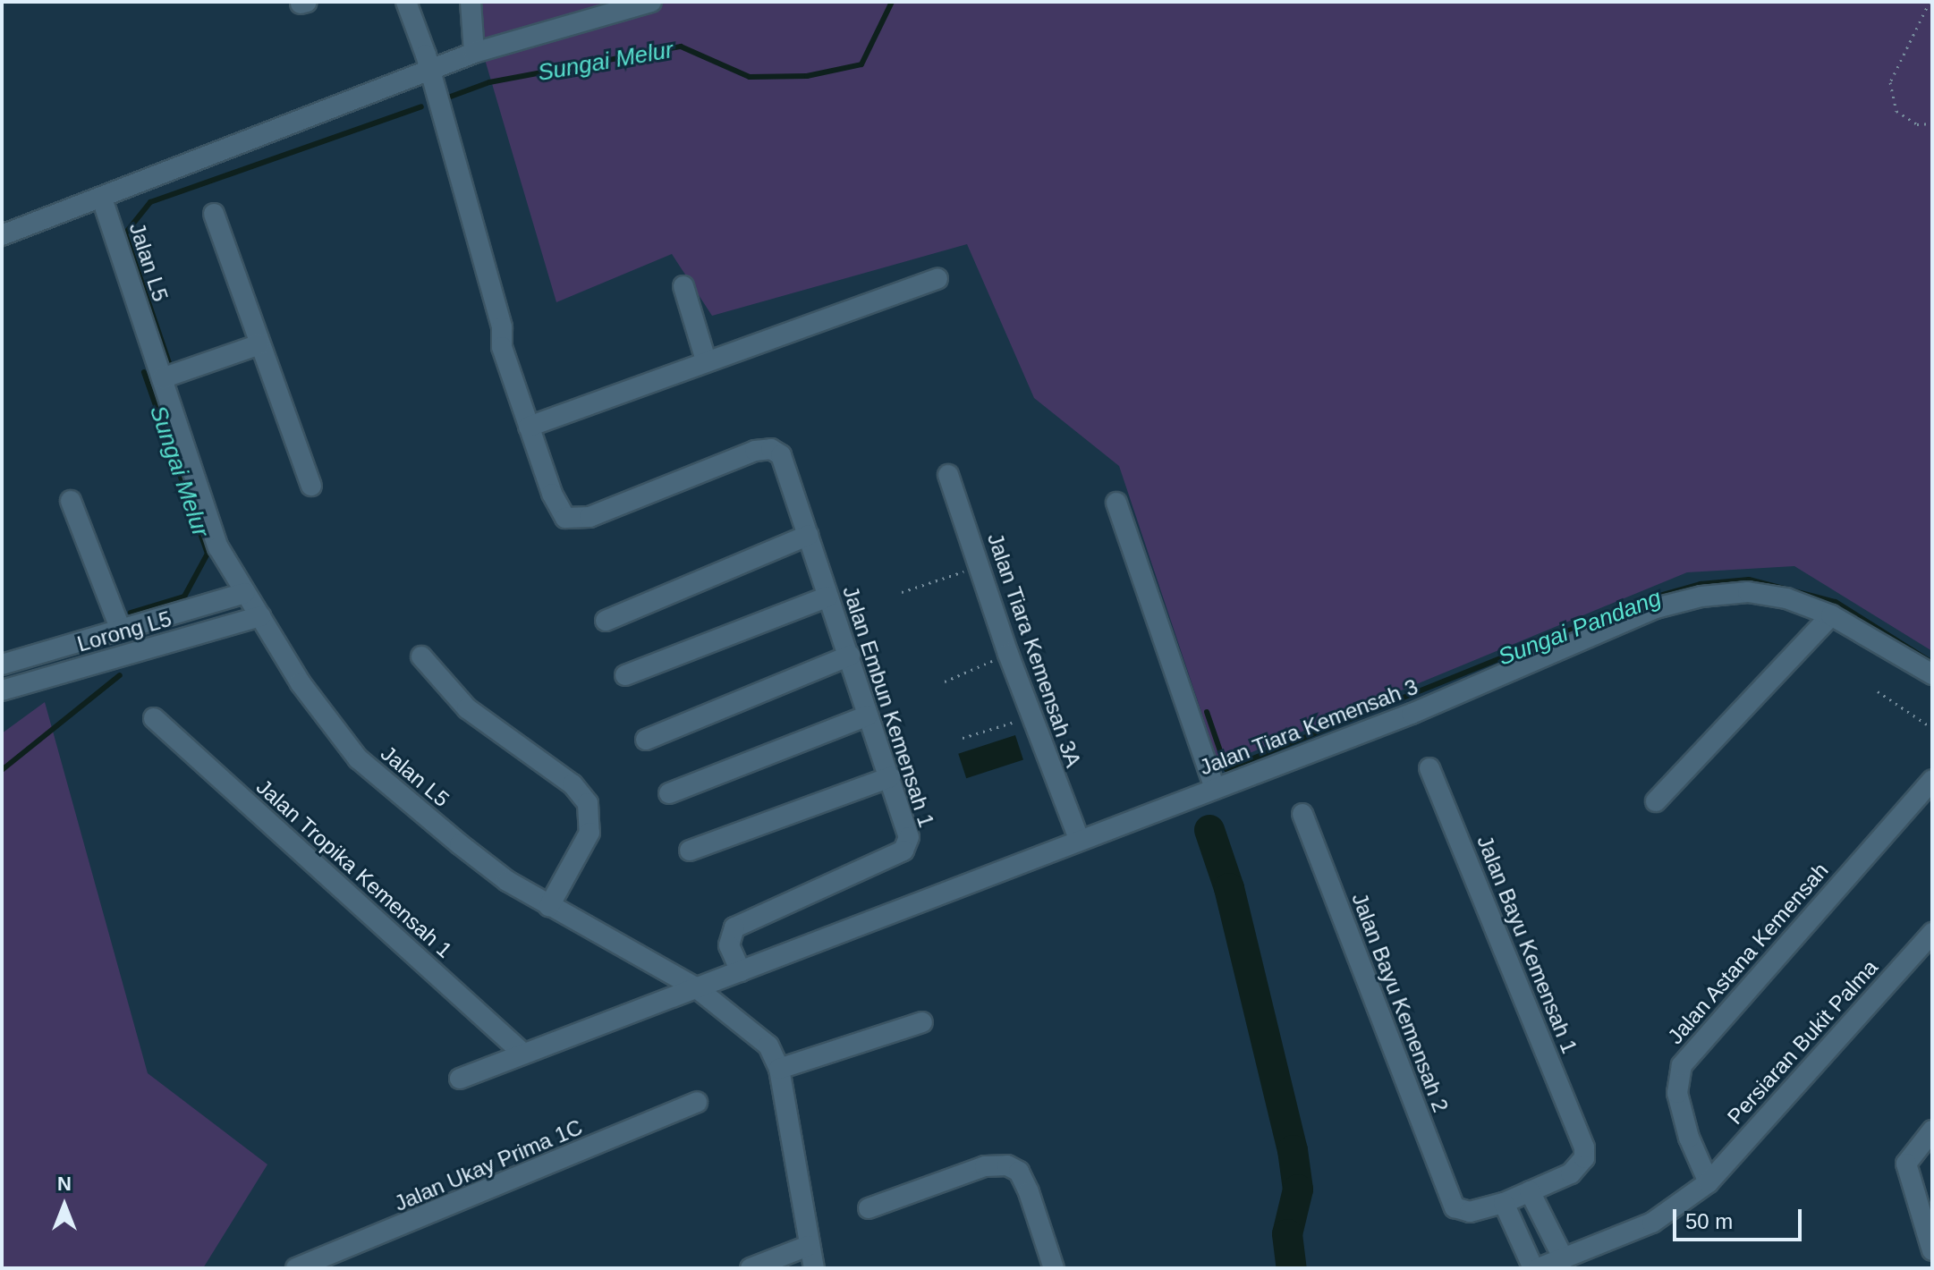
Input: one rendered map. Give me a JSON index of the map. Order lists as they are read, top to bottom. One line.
{"streets":{"street":["Jalan L5","Lorong L5","Jalan Tiara Kemensah 3A","Jalan Embun Kemensah 1","Jalan Tiara Kemensah 3","Jalan Tropika Kemensah 1","Jalan Bayu Kemensah 1","Jalan Astana Kemensah","Jalan Bayu Kemensah 2","Persiaran Bukit Palma","Jalan Ukay Prima 1C"]},"crossings":[["Jalan L5","Lorong L5"],["Jalan L5","Jalan Tiara Kemensah 3"],["Jalan Tiara Kemensah 3A","Jalan Tiara Kemensah 3"],["Jalan Embun Kemensah 1","Jalan Tiara Kemensah 3"],["Jalan Tiara Kemensah 3","Jalan Tropika Kemensah 1"],["Jalan Astana Kemensah","Persiaran Bukit Palma"]],"water":["Sungai Melur","Sungai Pandang"],"scale_bar":"50 m","north":"top"}
